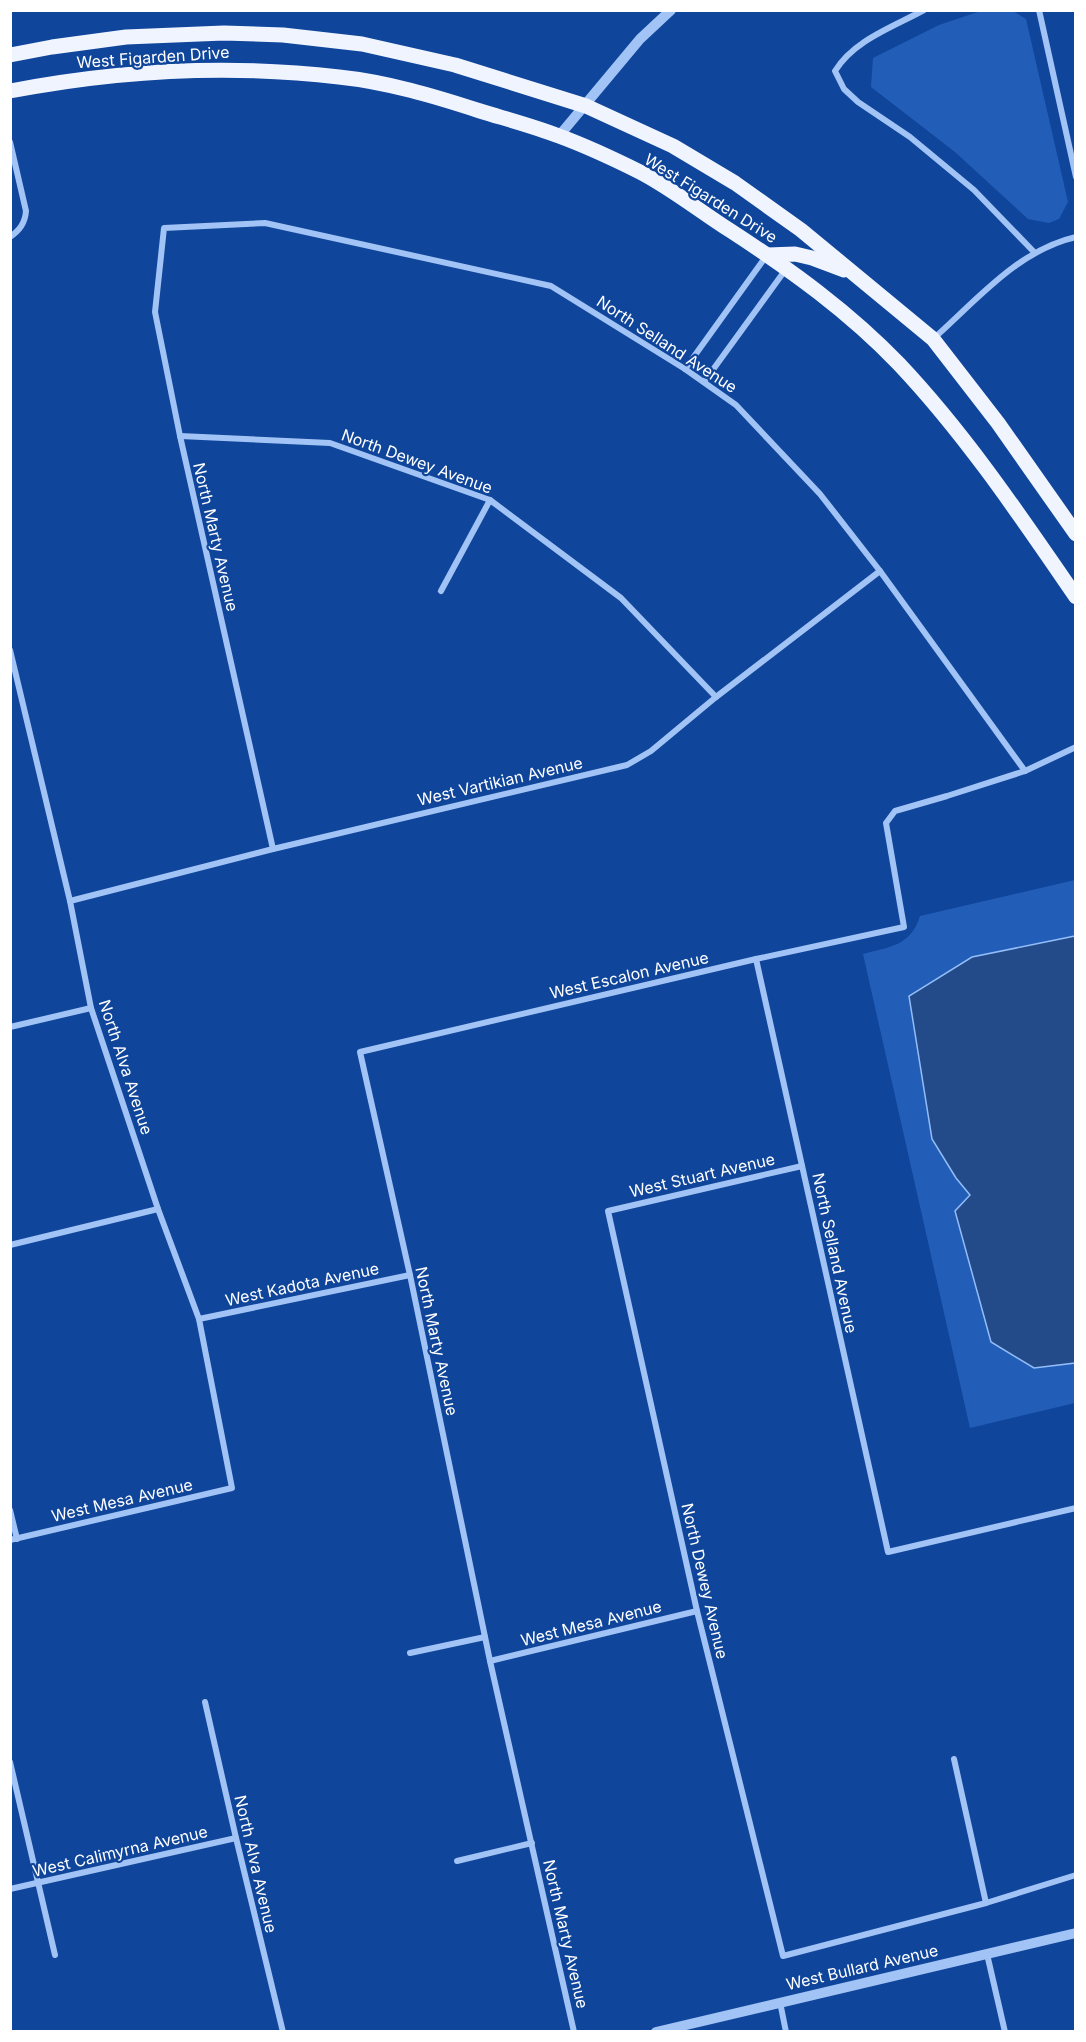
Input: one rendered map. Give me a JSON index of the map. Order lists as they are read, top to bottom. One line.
{"streets":{"main road":["West Figarden Drive"],"street":["North Selland Avenue","North Dewey Avenue","North Marty Avenue","West Vartikian Avenue","West Escalon Avenue","North Alva Avenue","West Stuart Avenue","West Kadota Avenue","West Mesa Avenue","West Calimyrna Avenue","West Bullard Avenue"]},"crossings":[["North Selland Avenue","North Marty Avenue"],["North Selland Avenue","West Vartikian Avenue"],["North Selland Avenue","West Escalon Avenue"],["North Selland Avenue","West Stuart Avenue"],["North Dewey Avenue","North Marty Avenue"],["North Dewey Avenue","West Vartikian Avenue"],["North Dewey Avenue","West Stuart Avenue"],["North Dewey Avenue","West Mesa Avenue"],["North Dewey Avenue","West Bullard Avenue"],["North Marty Avenue","West Vartikian Avenue"],["North Marty Avenue","West Escalon Avenue"],["North Marty Avenue","West Kadota Avenue"],["North Marty Avenue","West Mesa Avenue"],["West Vartikian Avenue","North Alva Avenue"],["North Alva Avenue","West Kadota Avenue"],["North Alva Avenue","West Mesa Avenue"],["North Alva Avenue","West Calimyrna Avenue"]]}
